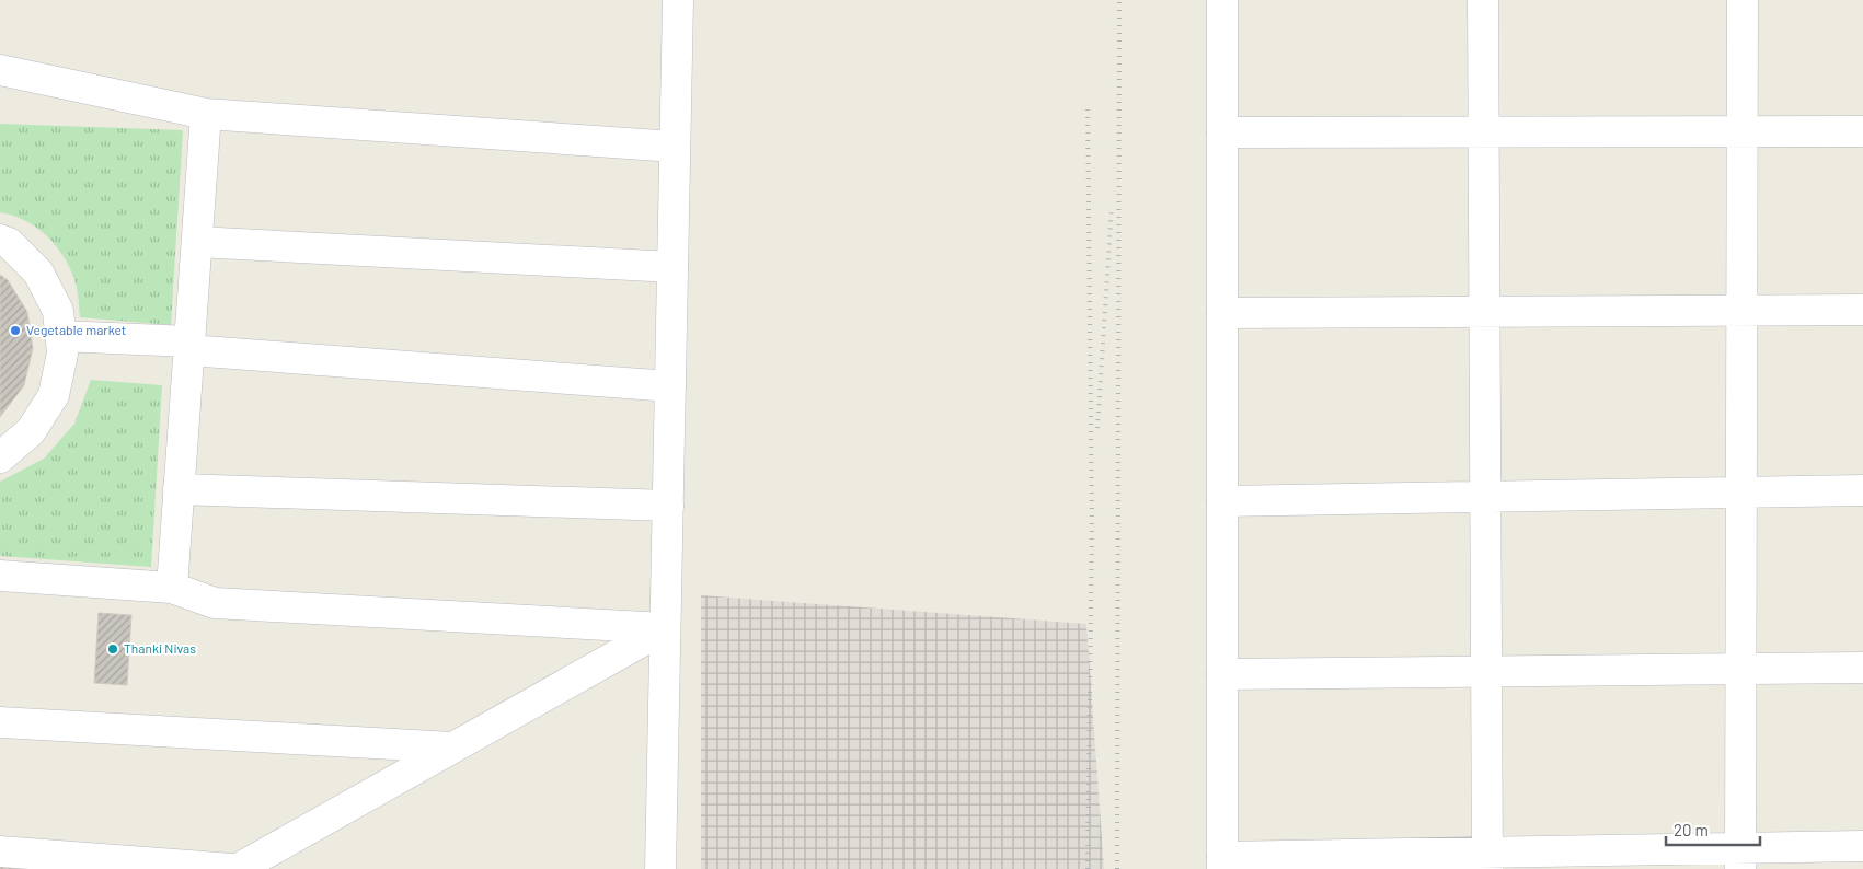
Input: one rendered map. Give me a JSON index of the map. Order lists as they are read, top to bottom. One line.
{"places":["Vegetable market","Thanki Nivas"],"scale_bar":"20 m"}
